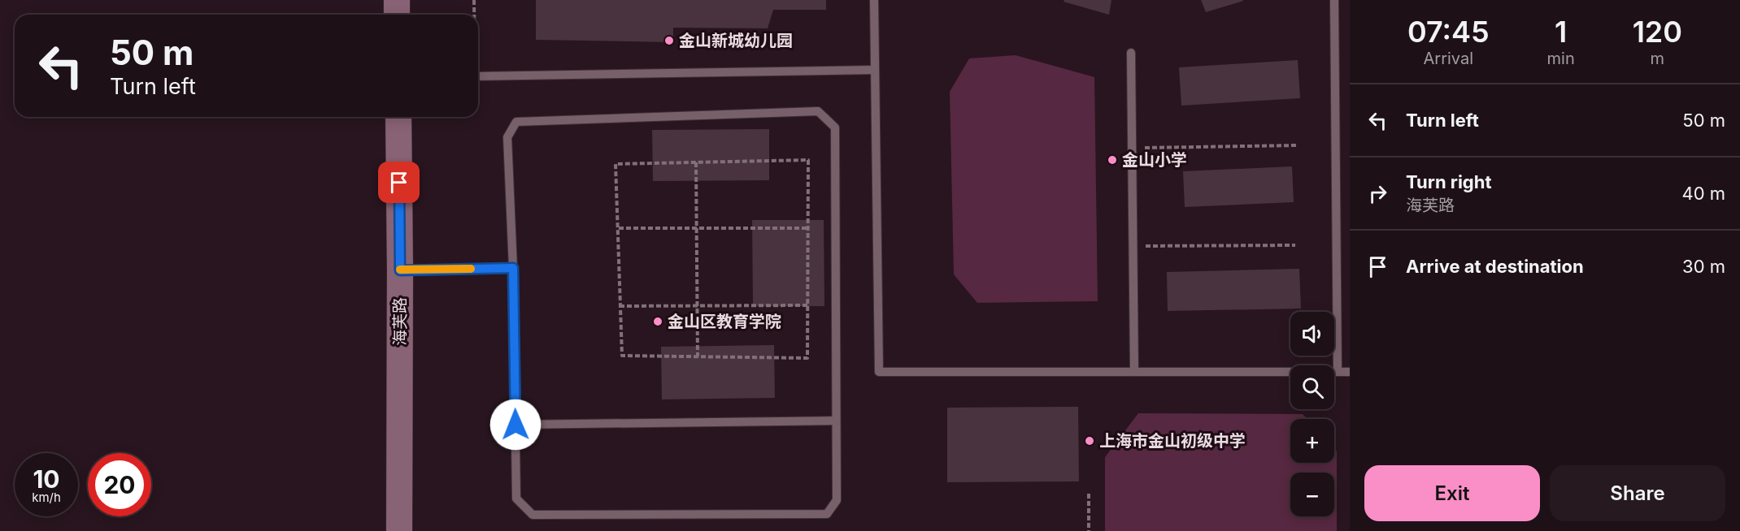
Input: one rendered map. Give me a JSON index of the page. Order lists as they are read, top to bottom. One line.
{"streets":{"street":["海芙路"]},"places":["金山新城幼儿园","金山小学","金山区教育学院","上海市金山初级中学"],"page":{"eta":["07:45","Arrival","1","min","120","m"],"turn":["50 m","Turn left"],"list":[{"name":"Turn left","value":"50 m"},{"name":"Turn right","note":"海芙路","value":"40 m"},{"name":"Arrive at destination","value":"30 m"}],"map_buttons":["+","−"],"speed":"10 km/h","limit":"20","buttons":["Exit","Share"]}}
